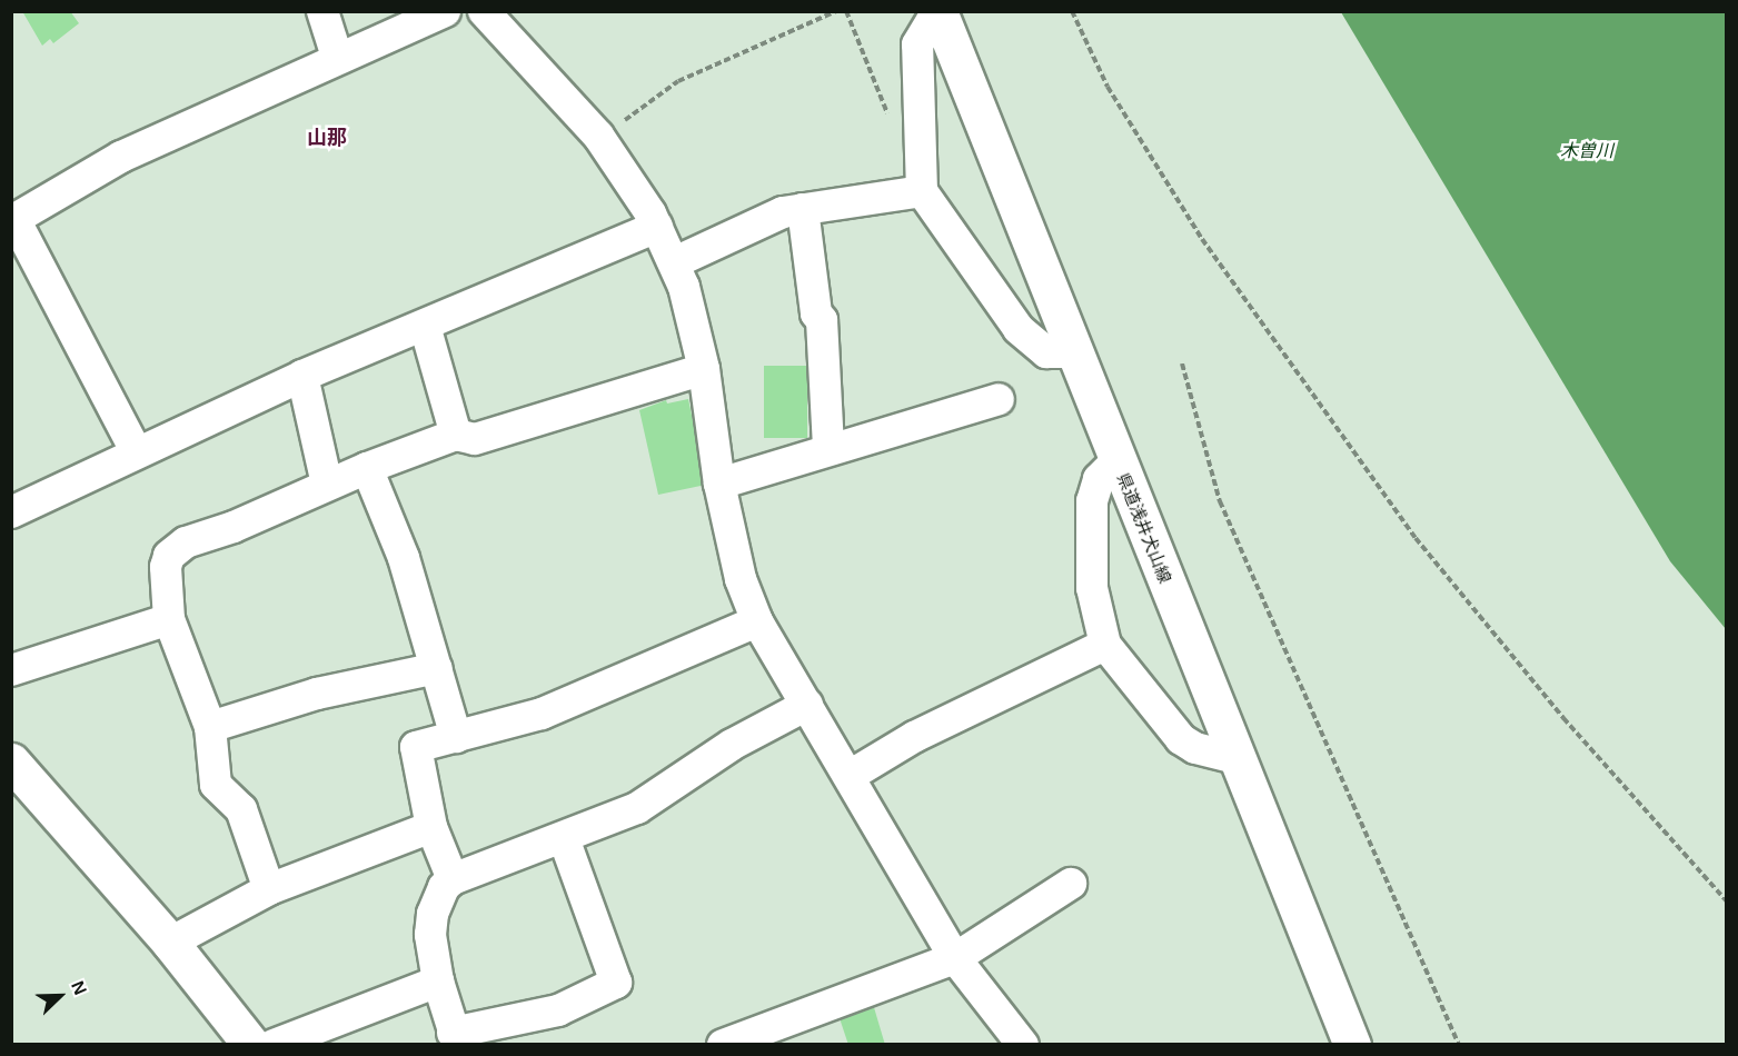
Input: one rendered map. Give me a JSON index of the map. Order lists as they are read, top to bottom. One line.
{"streets":{"main road":["県道浅井犬山線"]},"districts":["山那"],"water":["木曽川"],"north":"top right"}
